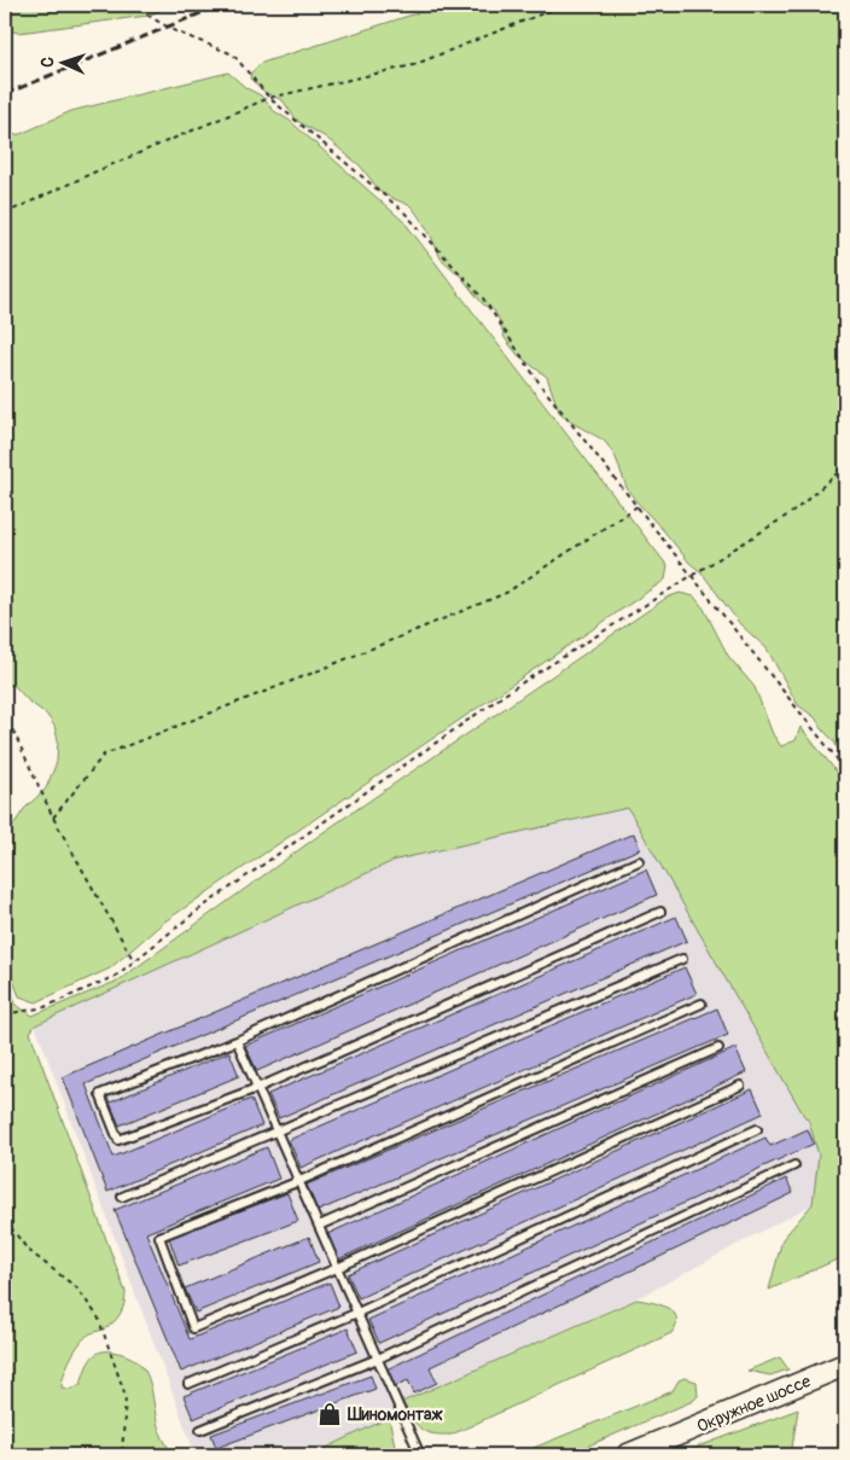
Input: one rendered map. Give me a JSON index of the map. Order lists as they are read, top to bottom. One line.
{"streets":{"main road":["Окружное шоссе"]},"places":{"shop":["Шиномонтаж"]},"north":"left"}
